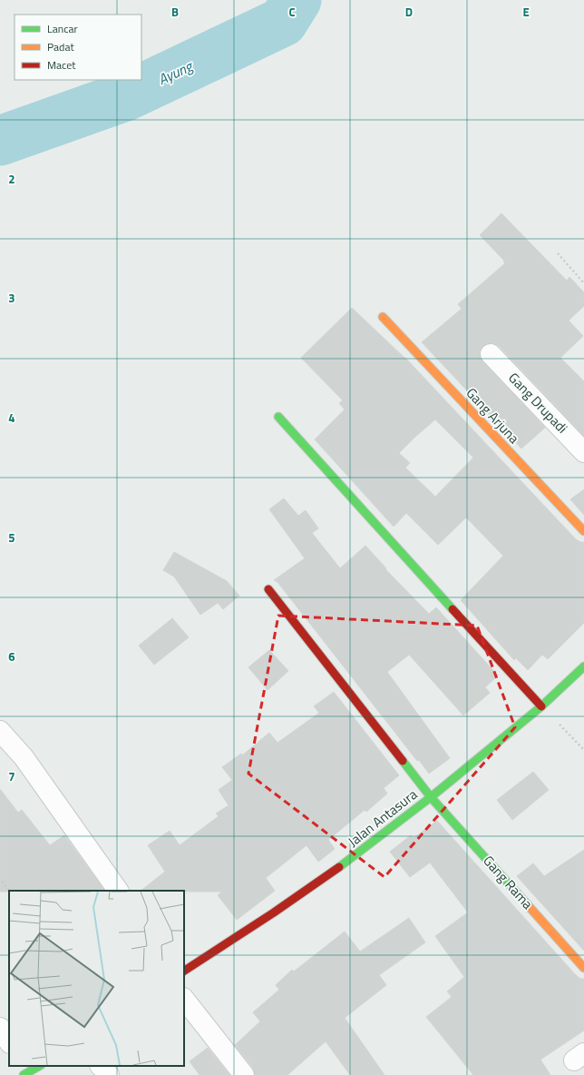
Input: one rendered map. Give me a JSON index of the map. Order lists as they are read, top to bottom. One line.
{"streets":{"street":["Gang Drupadi","Gang Arjuna","Jalan Antasura","Gang Rama"]},"crossings":[["Jalan Antasura","Gang Rama"]],"water":["Ayung"],"legend":["Lancar","Padat","Macet"],"grid":{"columns":["B","C","D","E"],"rows":["2","3","4","5","6","7"]}}
